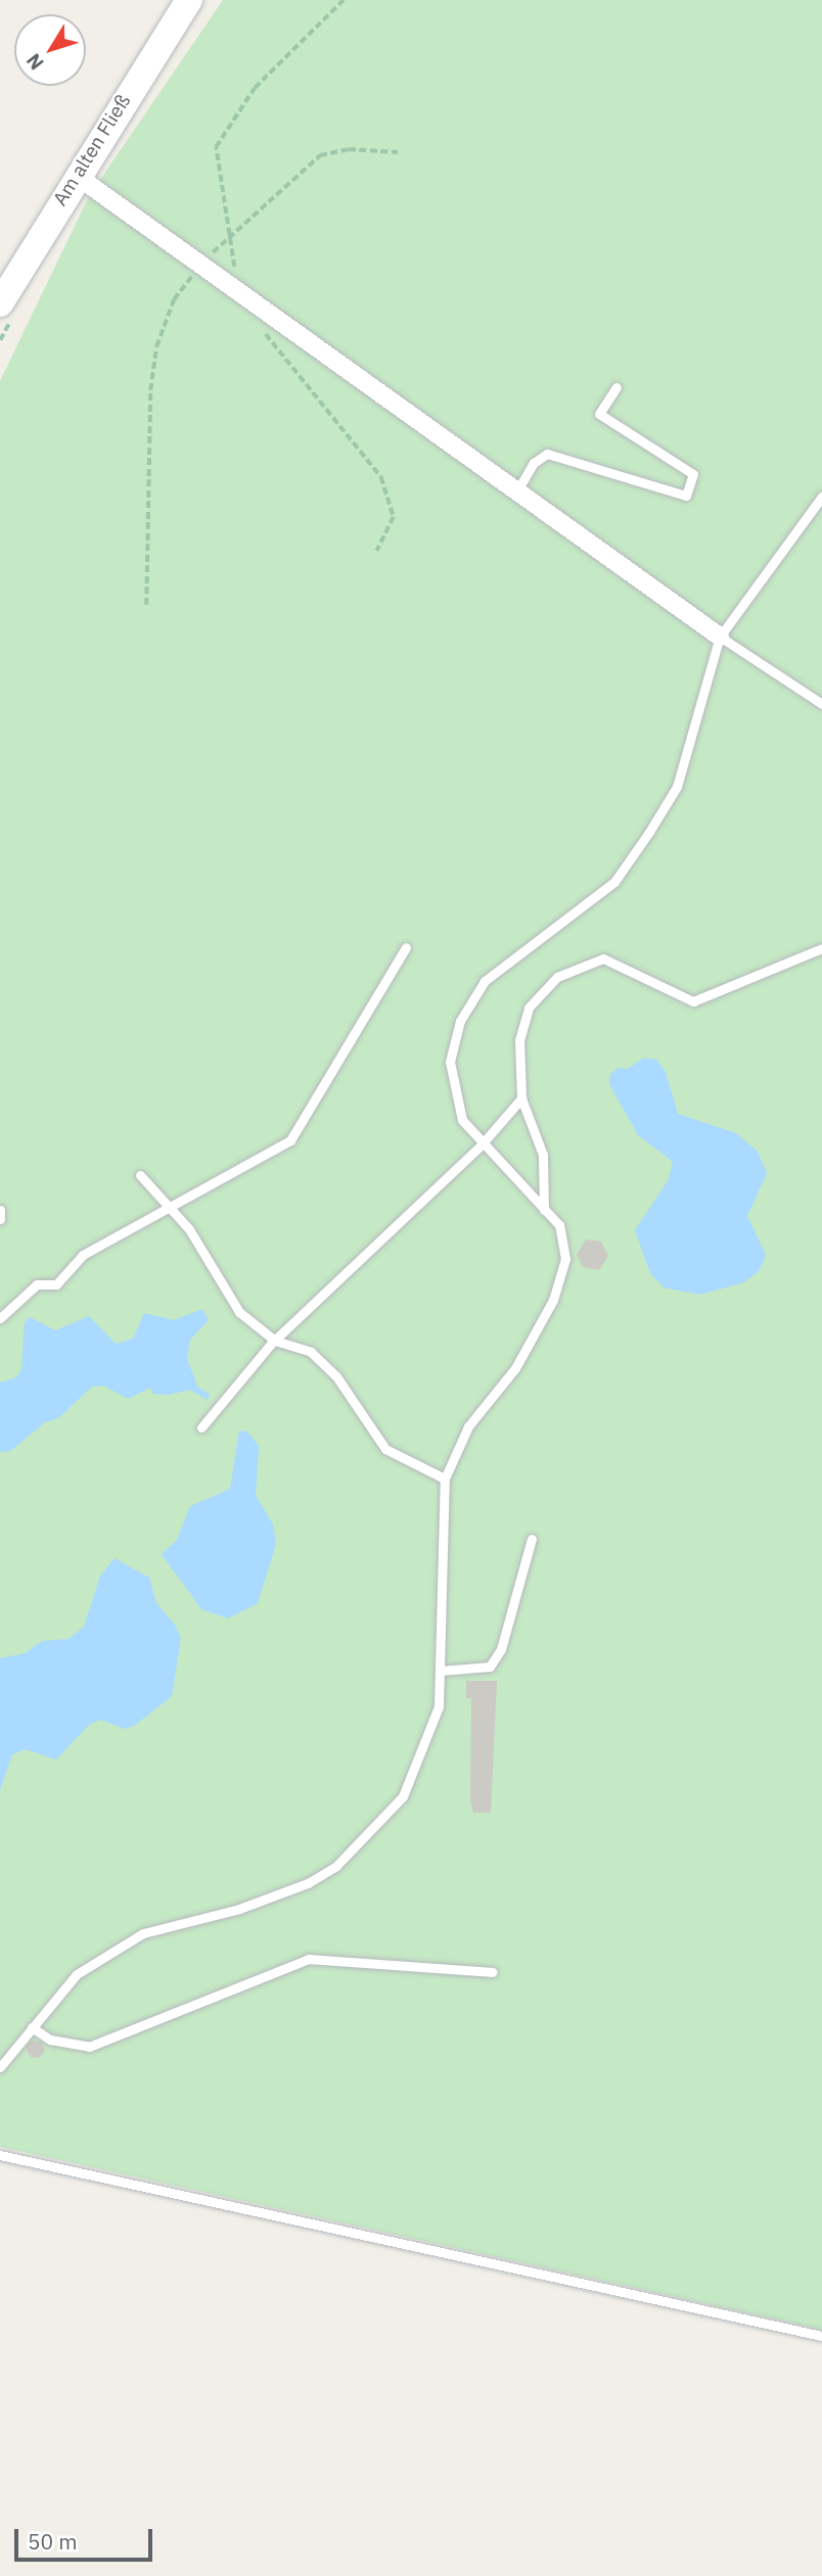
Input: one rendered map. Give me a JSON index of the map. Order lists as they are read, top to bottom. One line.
{"streets":{"main road":["Am alten Fließ"]},"scale_bar":"50 m","north":"bottom left"}
